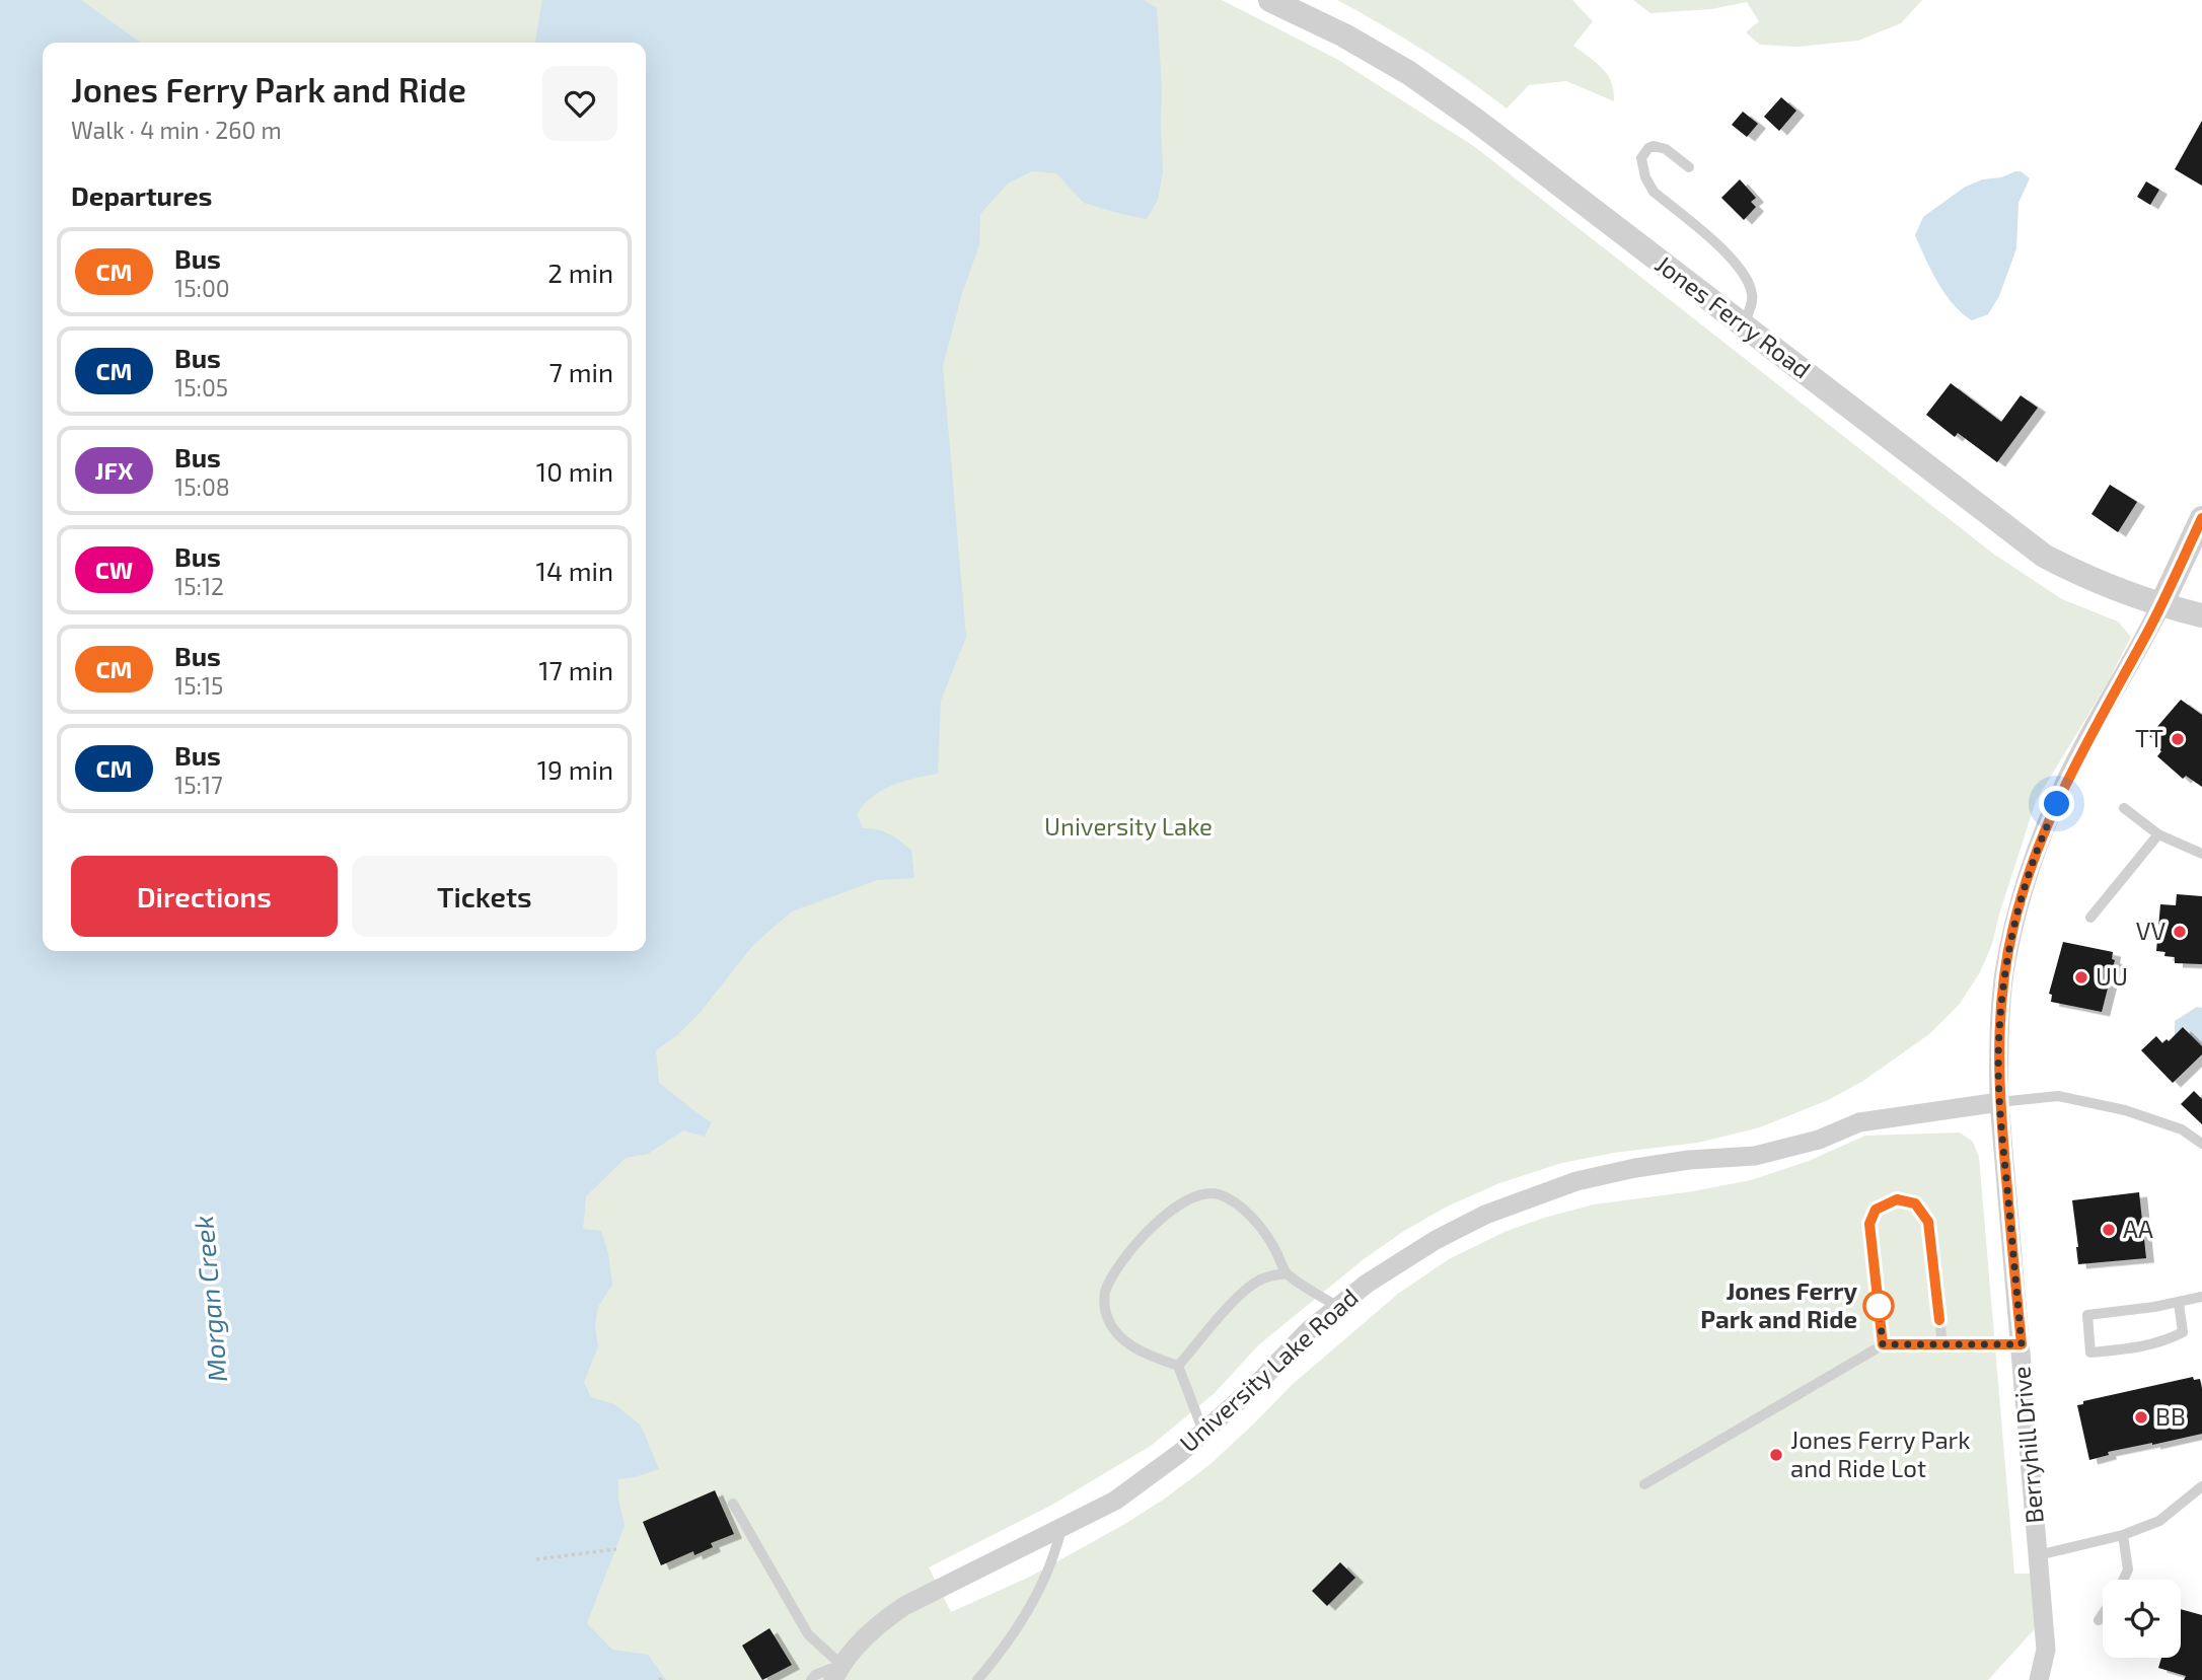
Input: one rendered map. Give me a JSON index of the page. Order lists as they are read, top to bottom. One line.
{"streets":{"street":["Jones Ferry Road","University Lake Road","Berryhill Drive"]},"crossings":[["Jones Ferry Road","Berryhill Drive"],["University Lake Road","Berryhill Drive"]],"water":["Morgan Creek"],"parks":["University Lake"],"places":["TT","VV","UU","AA","Jones Ferry Park and Ride","BB","Jones Ferry Park and Ride Lot"],"lines":["bus line CM"],"page":{"heading":[["Jones Ferry Park and Ride","Walk · 4 min · 260 m"],"Departures"],"list":[{"mark":"CM","name":"Bus","note":"15:00","value":"2 min"},{"mark":"CM","name":"Bus","note":"15:05","value":"7 min"},{"mark":"JFX","name":"Bus","note":"15:08","value":"10 min"},{"mark":"CW","name":"Bus","note":"15:12","value":"14 min"},{"mark":"CM","name":"Bus","note":"15:15","value":"17 min"},{"mark":"CM","name":"Bus","note":"15:17","value":"19 min"}],"buttons":["Directions","Tickets"]}}
